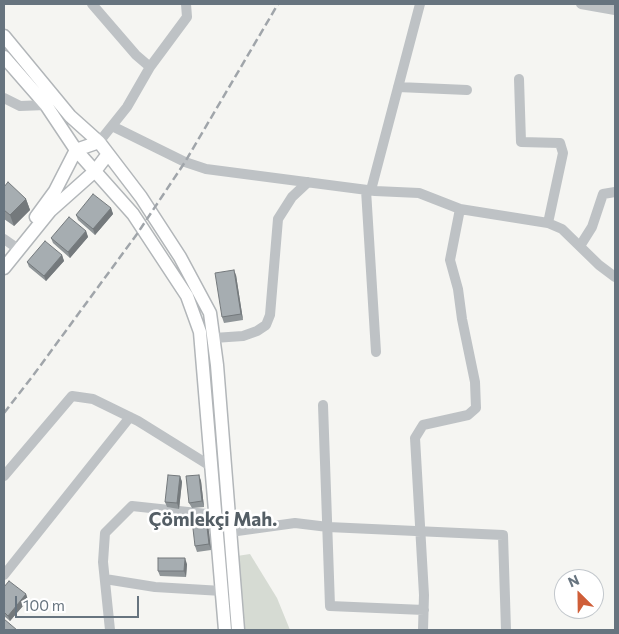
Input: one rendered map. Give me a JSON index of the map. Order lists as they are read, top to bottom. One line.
{"districts":["Çömlekçi Mah."],"scale_bar":"100 m","north":"top left"}
